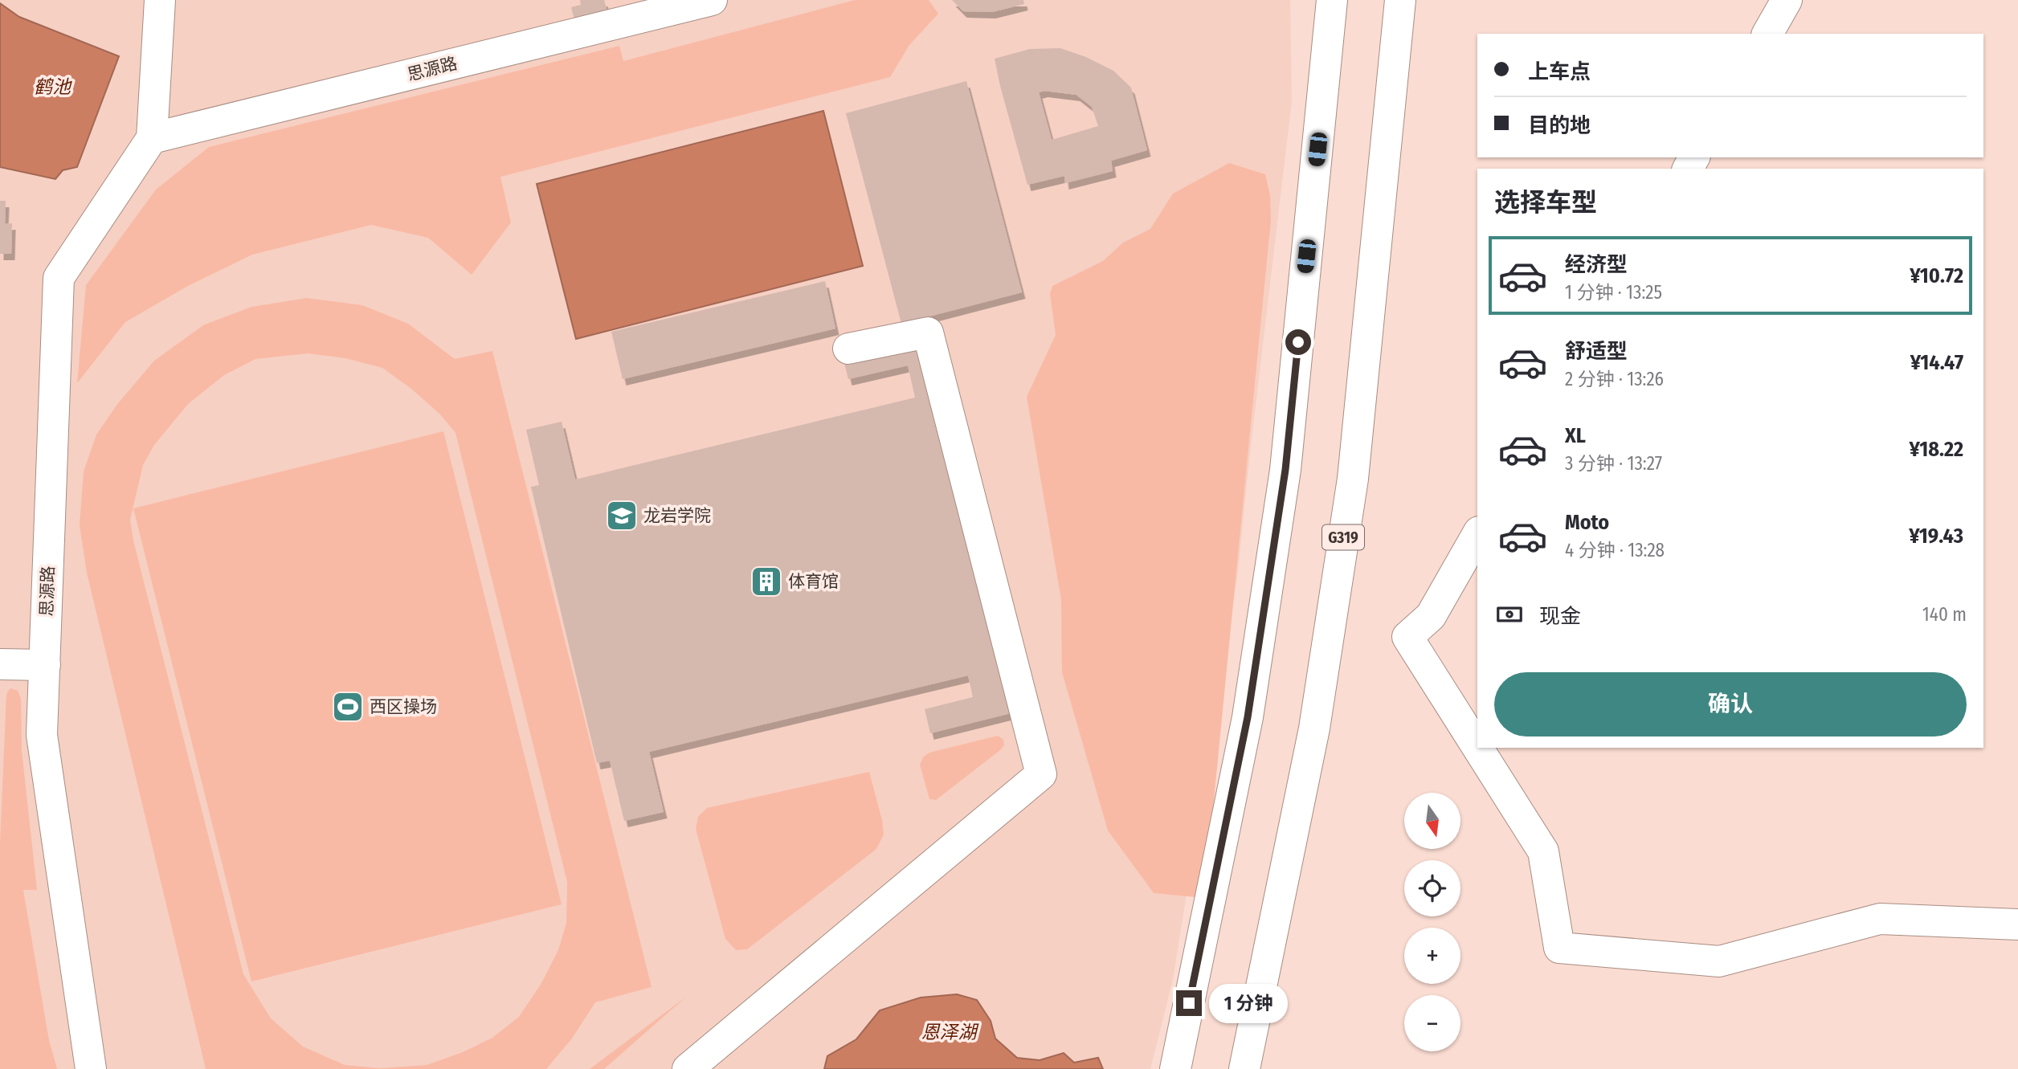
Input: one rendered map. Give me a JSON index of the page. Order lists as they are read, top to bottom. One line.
{"streets":{"main road":["思源路","G319"]},"water":["鹤池","恩泽湖"],"places":{"school or university":["龙岩学院"],"building":["体育馆"],"sports":["西区操场"]},"north":"bottom","page":{"banner":["上车点","目的地"],"heading":"选择车型","list":[{"name":"经济型","note":"1 分钟 · 13:25","value":"¥10.72"},{"name":"舒适型","note":"2 分钟 · 13:26","value":"¥14.47"},{"name":"XL","note":"3 分钟 · 13:27","value":"¥18.22"},{"name":"Moto","note":"4 分钟 · 13:28","value":"¥19.43"}],"pay":["现金","140 m"],"buttons":"确认","map_buttons":["+","−"],"bubble":"1 分钟"}}
